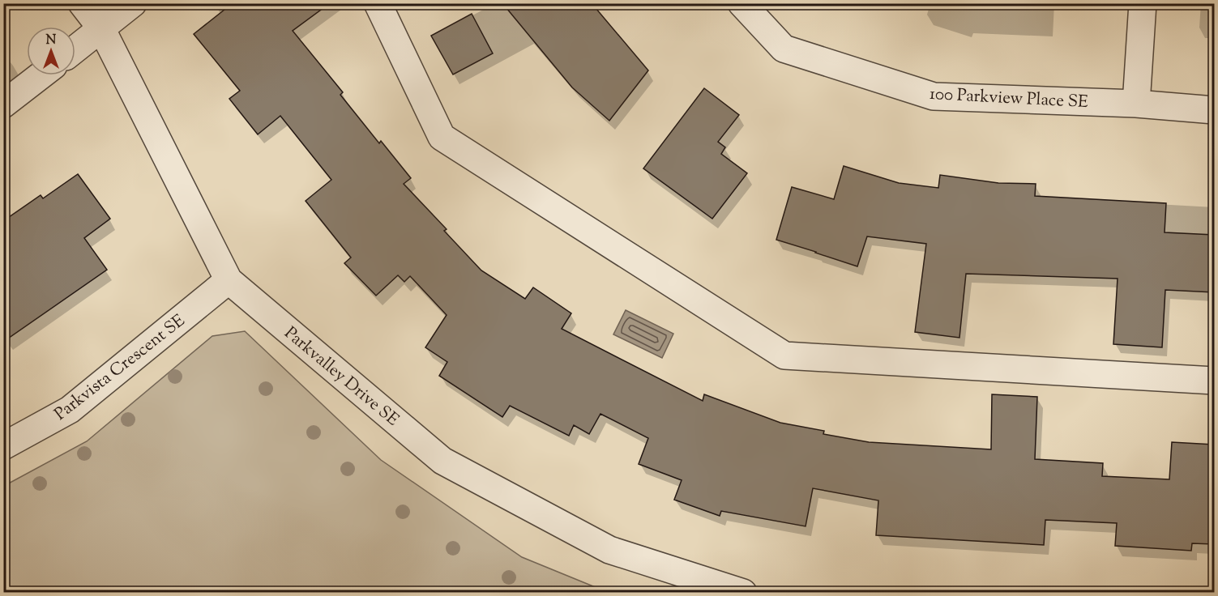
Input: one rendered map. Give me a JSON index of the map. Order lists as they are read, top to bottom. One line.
{"streets":{"street":["100 Parkview Place SE","Parkvista Crescent SE","Parkvalley Drive SE"]},"crossings":[["Parkvista Crescent SE","Parkvalley Drive SE"]],"north":"top"}
